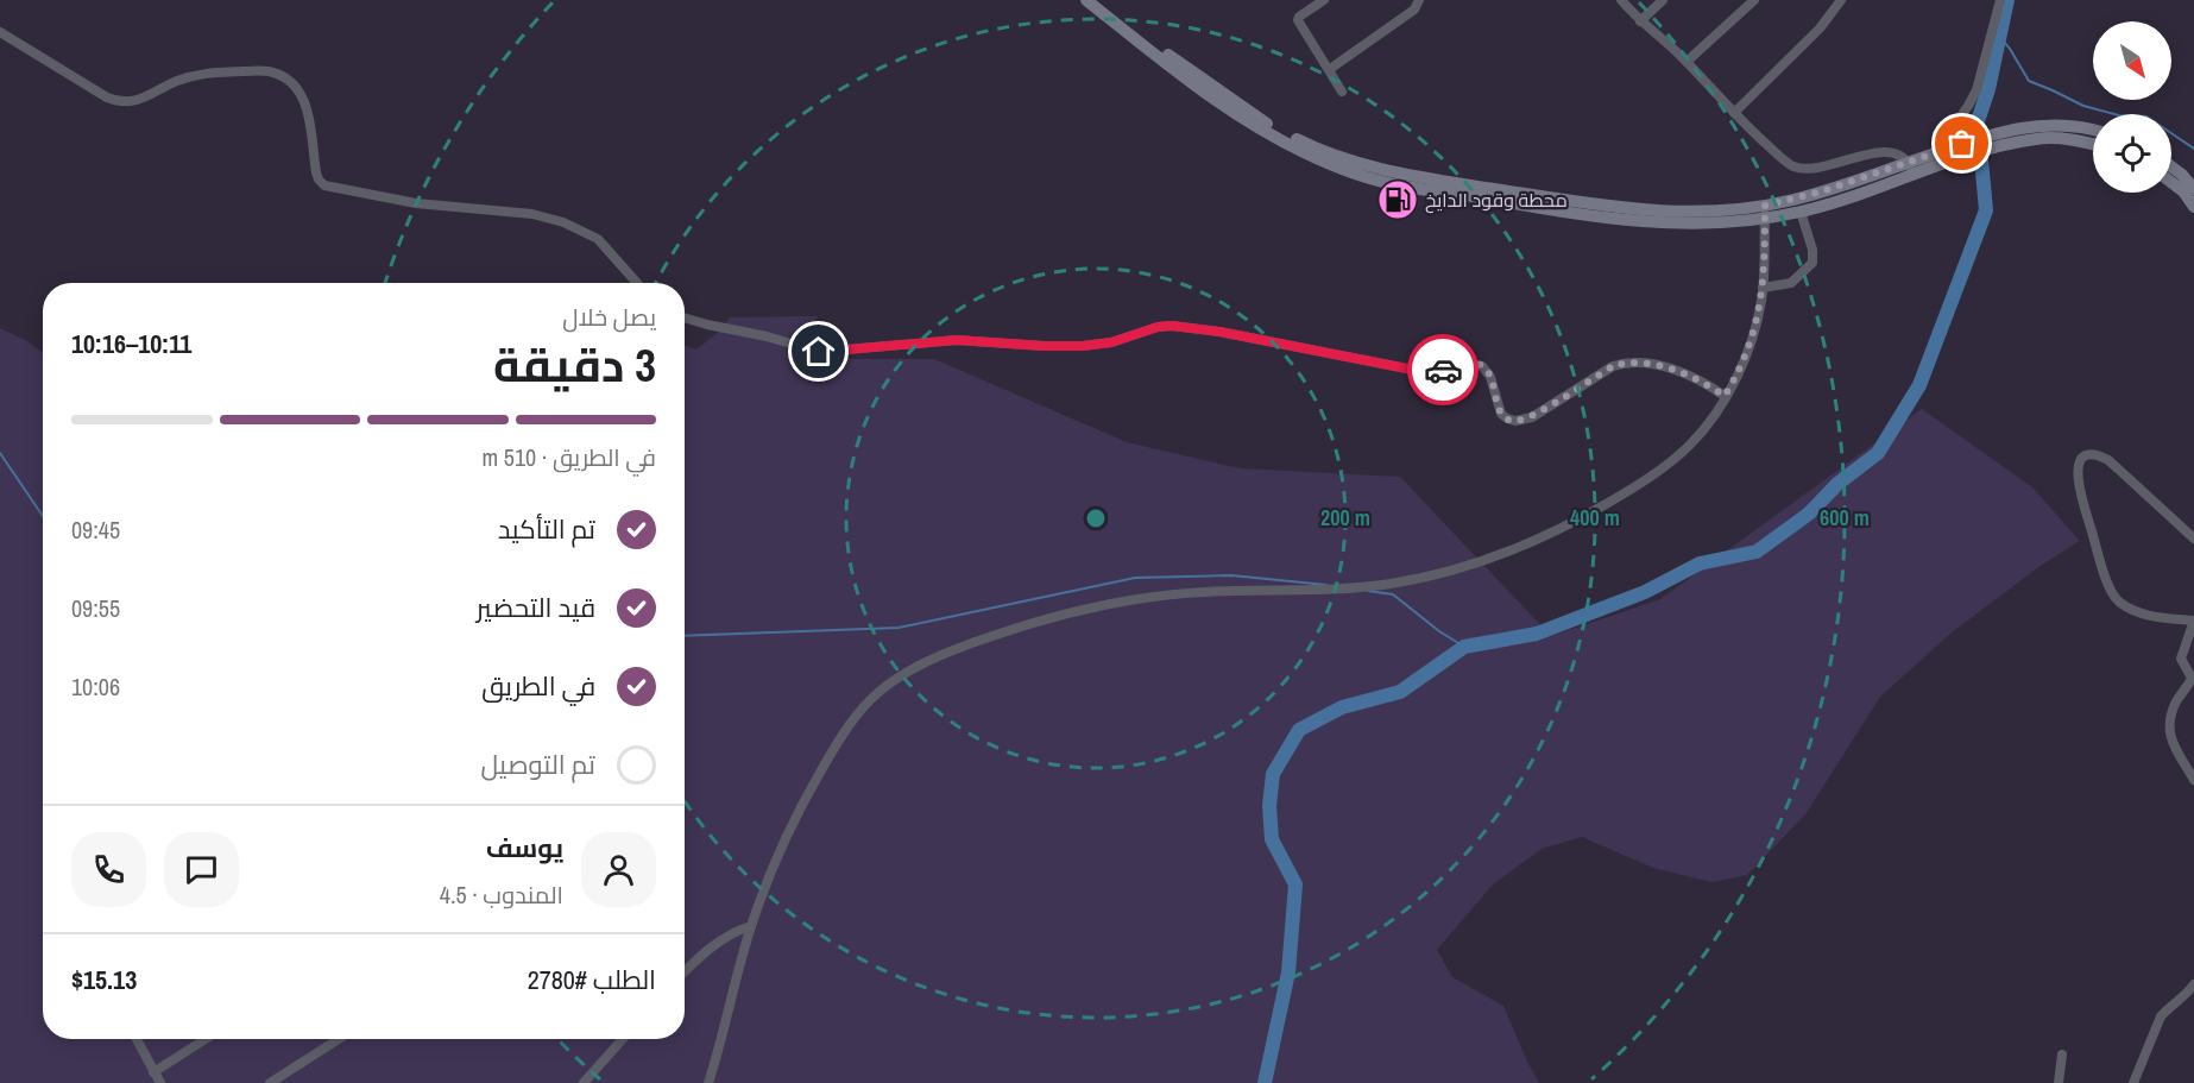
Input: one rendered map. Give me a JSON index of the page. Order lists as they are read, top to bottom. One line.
{"places":{"fuel station":["محطة وقود الدايخ"]},"north":"bottom right","page":{"heading":["3 دقيقة","يصل خلال","10:11–10:16"],"panel":["يوسف","المندوب · 4.5","الطلب #2780","$15.13"],"bar":"في الطريق · 510 m","list":[["تم التأكيد","09:45"],["قيد التحضير","09:55"],["في الطريق","10:06"],"تم التوصيل"]},"rings":["200 m","400 m","600 m"]}
